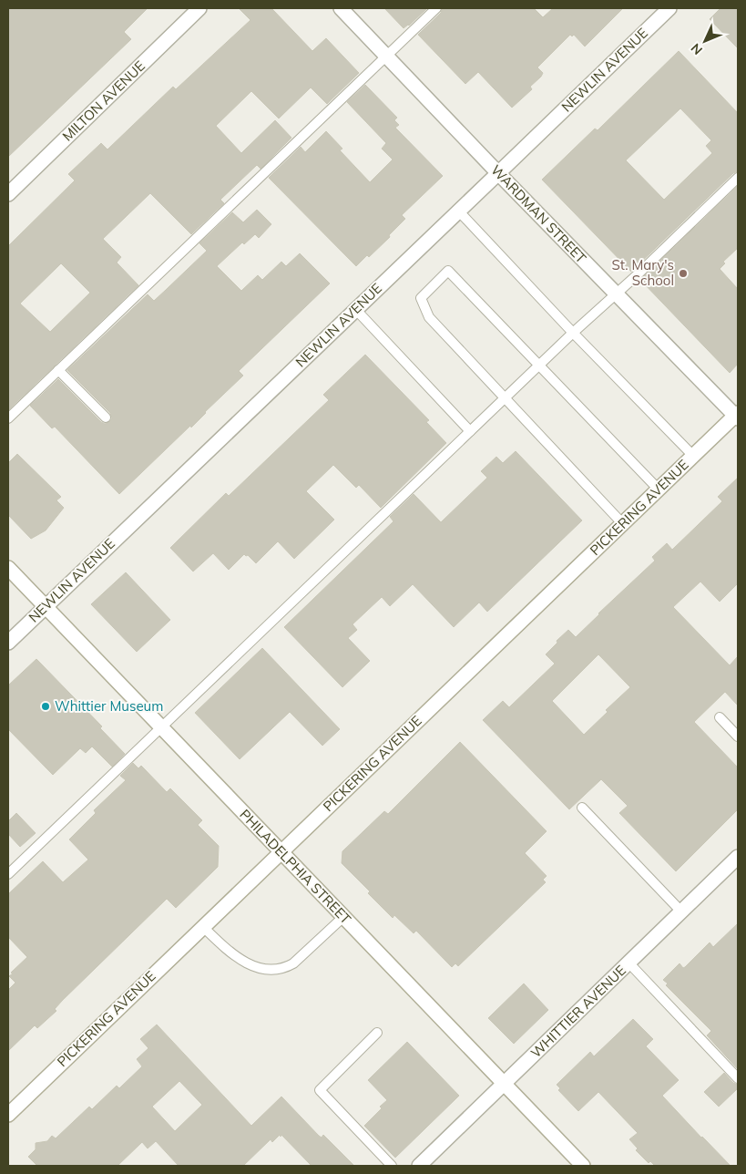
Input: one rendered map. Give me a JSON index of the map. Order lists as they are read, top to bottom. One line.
{"streets":{"street":["NEWLIN AVENUE","MILTON AVENUE","WARDMAN STREET","PICKERING AVENUE","PHILADELPHIA STREET","WHITTIER AVENUE"]},"crossings":[["NEWLIN AVENUE","WARDMAN STREET"],["NEWLIN AVENUE","PHILADELPHIA STREET"],["WARDMAN STREET","PICKERING AVENUE"],["PICKERING AVENUE","PHILADELPHIA STREET"],["PHILADELPHIA STREET","WHITTIER AVENUE"]],"places":["St. Mary's School","Whittier Museum"],"north":"bottom left"}
